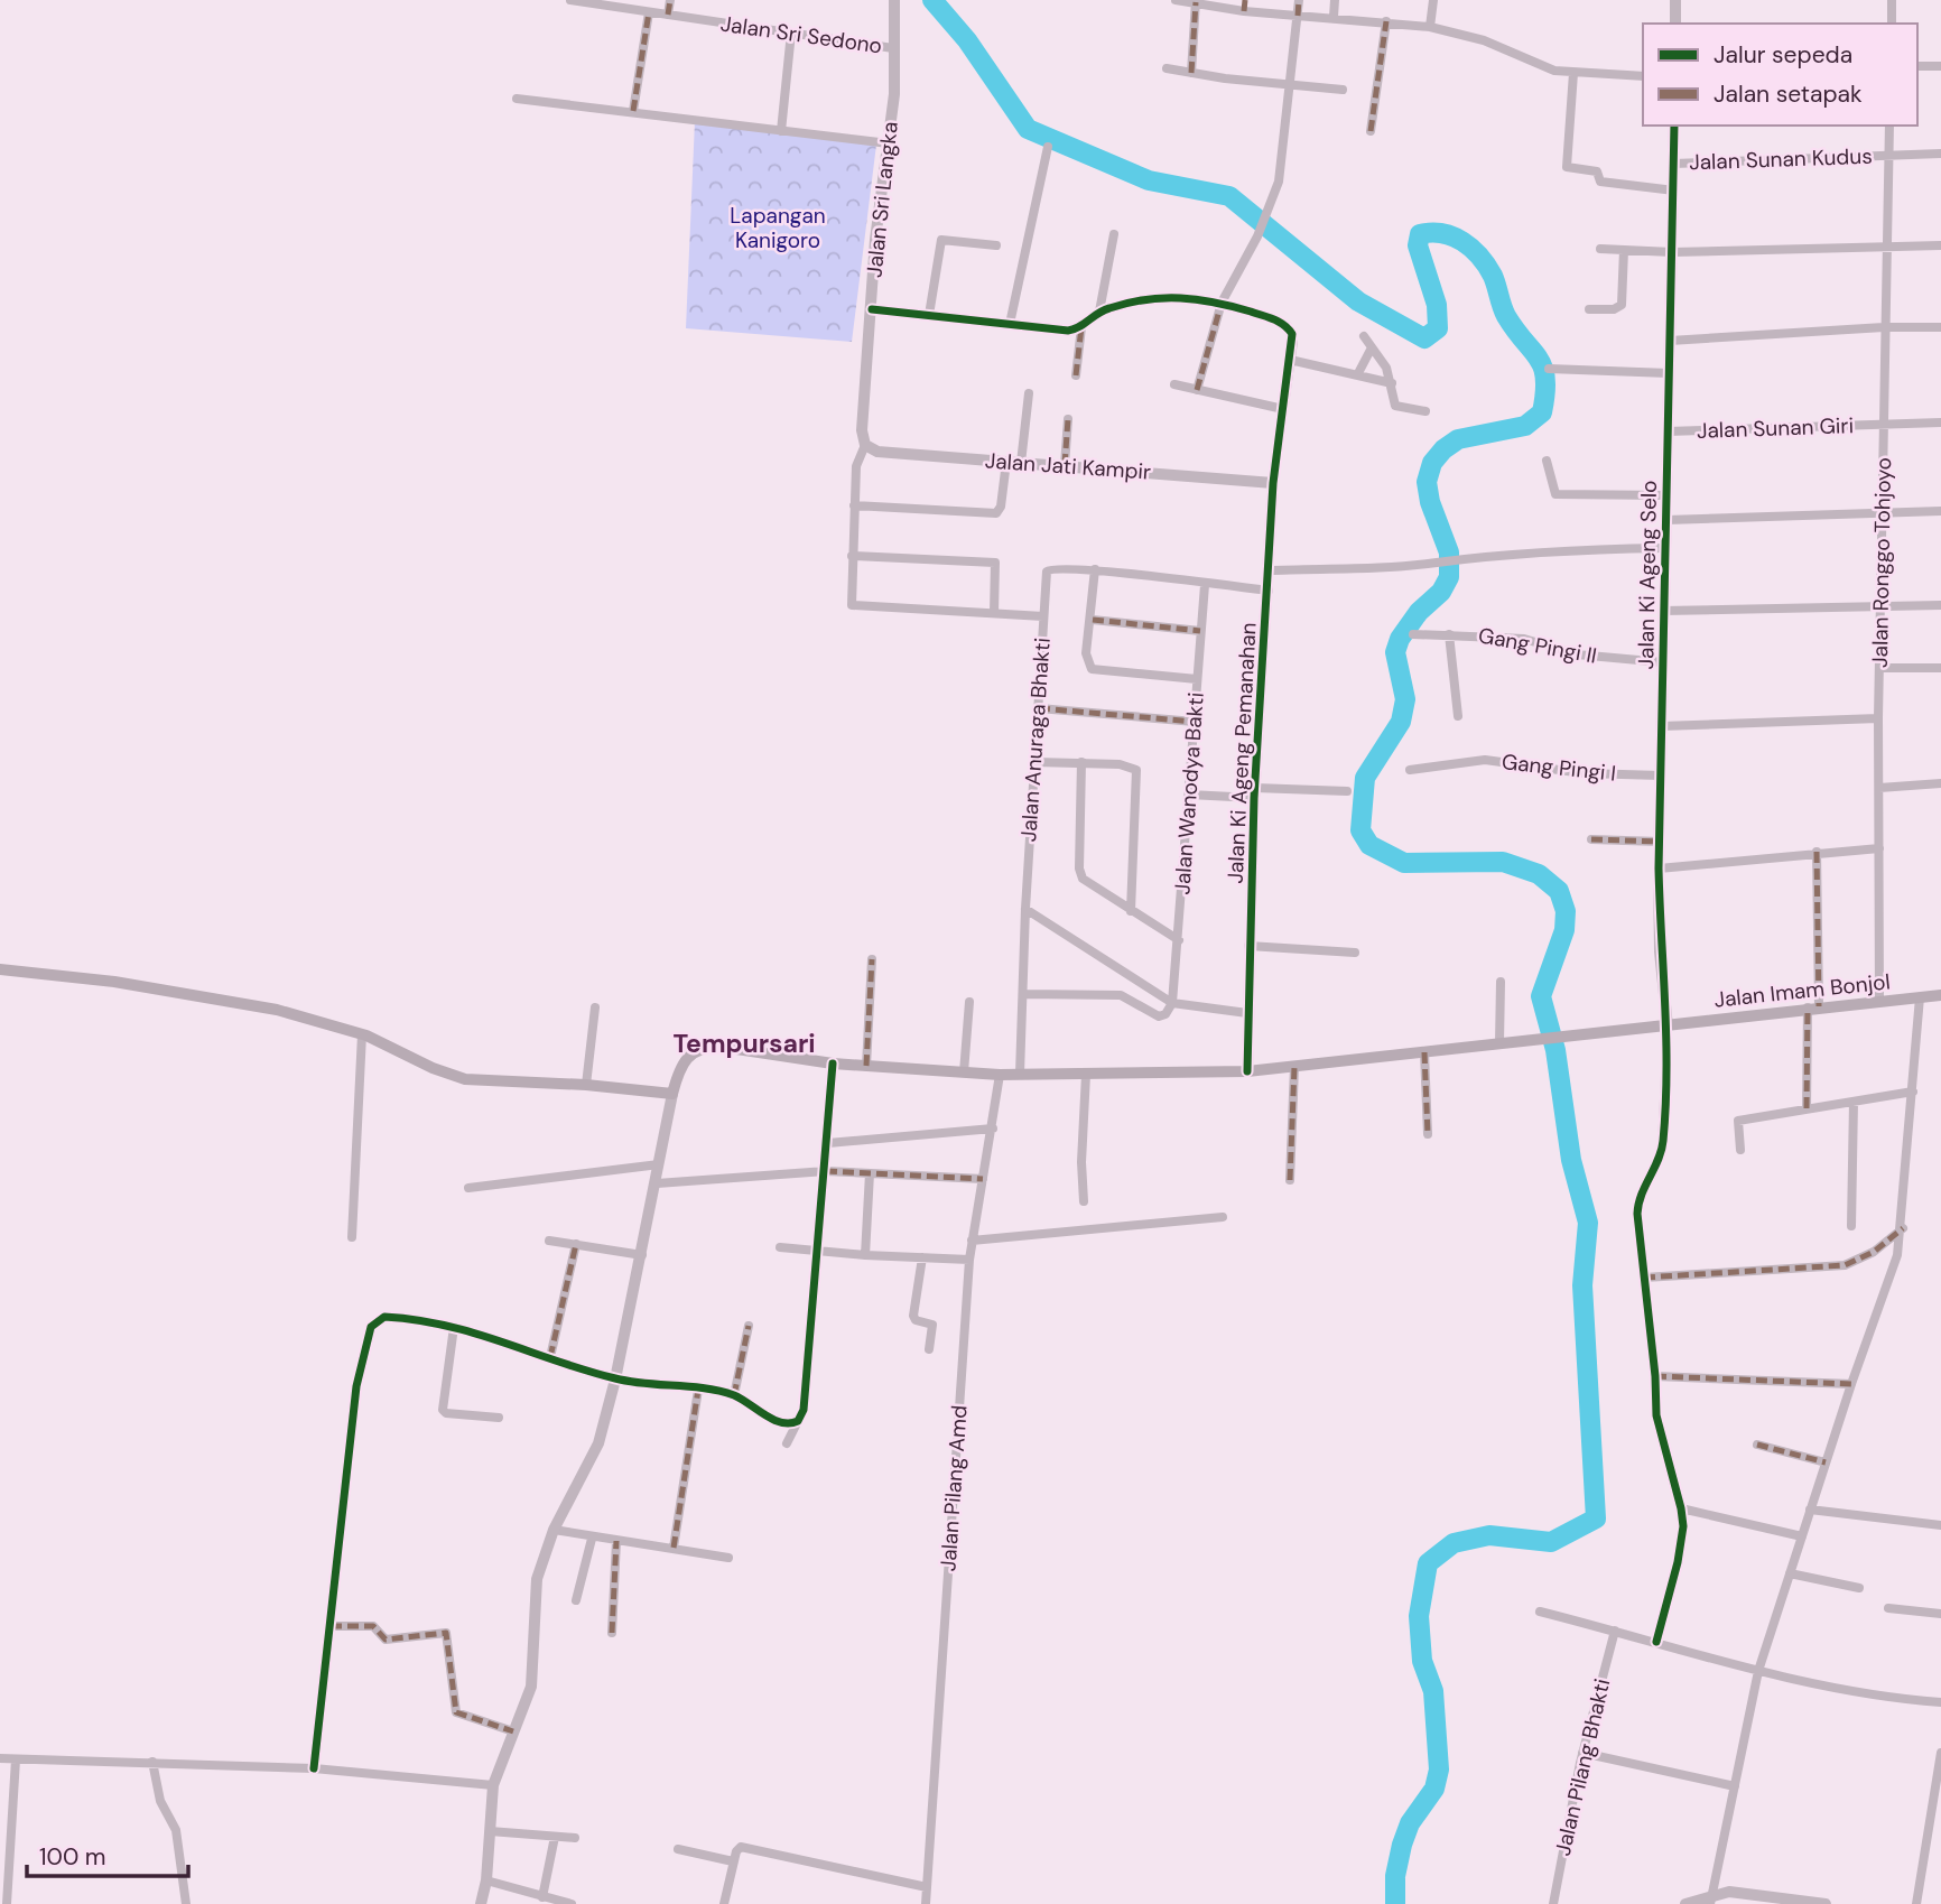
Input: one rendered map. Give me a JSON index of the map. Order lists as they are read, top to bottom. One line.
{"streets":{"main road":["Jalan Imam Bonjol"],"street":["Jalan Sri Sedono","Jalan Sunan Kudus","Jalan Sri Langka","Jalan Sunan Giri","Jalan Jati Kampir","Jalan Ronggo Tohjoyo","Jalan Ki Ageng Selo","Gang Pingi II","Jalan Anuraga Bhakti","Jalan Ki Ageng Pemanahan","Gang Pingi I","Jalan Wanodya Bakti","Jalan Pilang Amd","Jalan Pilang Bhakti"]},"crossings":[["Jalan Sri Sedono","Jalan Sri Langka"],["Jalan Sunan Kudus","Jalan Ronggo Tohjoyo"],["Jalan Sunan Kudus","Jalan Ki Ageng Selo"],["Jalan Sri Langka","Jalan Jati Kampir"],["Jalan Sunan Giri","Jalan Ronggo Tohjoyo"],["Jalan Sunan Giri","Jalan Ki Ageng Selo"],["Jalan Jati Kampir","Jalan Ki Ageng Pemanahan"],["Jalan Ronggo Tohjoyo","Jalan Imam Bonjol"],["Jalan Ki Ageng Selo","Gang Pingi II"],["Jalan Ki Ageng Selo","Gang Pingi I"],["Jalan Ki Ageng Selo","Jalan Imam Bonjol"],["Jalan Anuraga Bhakti","Jalan Imam Bonjol"],["Jalan Ki Ageng Pemanahan","Jalan Imam Bonjol"],["Jalan Imam Bonjol","Jalan Pilang Amd"]],"districts":["Tempursari"],"parks":["Lapangan Kanigoro"],"legend":["Jalur sepeda","Jalan setapak"],"scale_bar":"100 m"}
